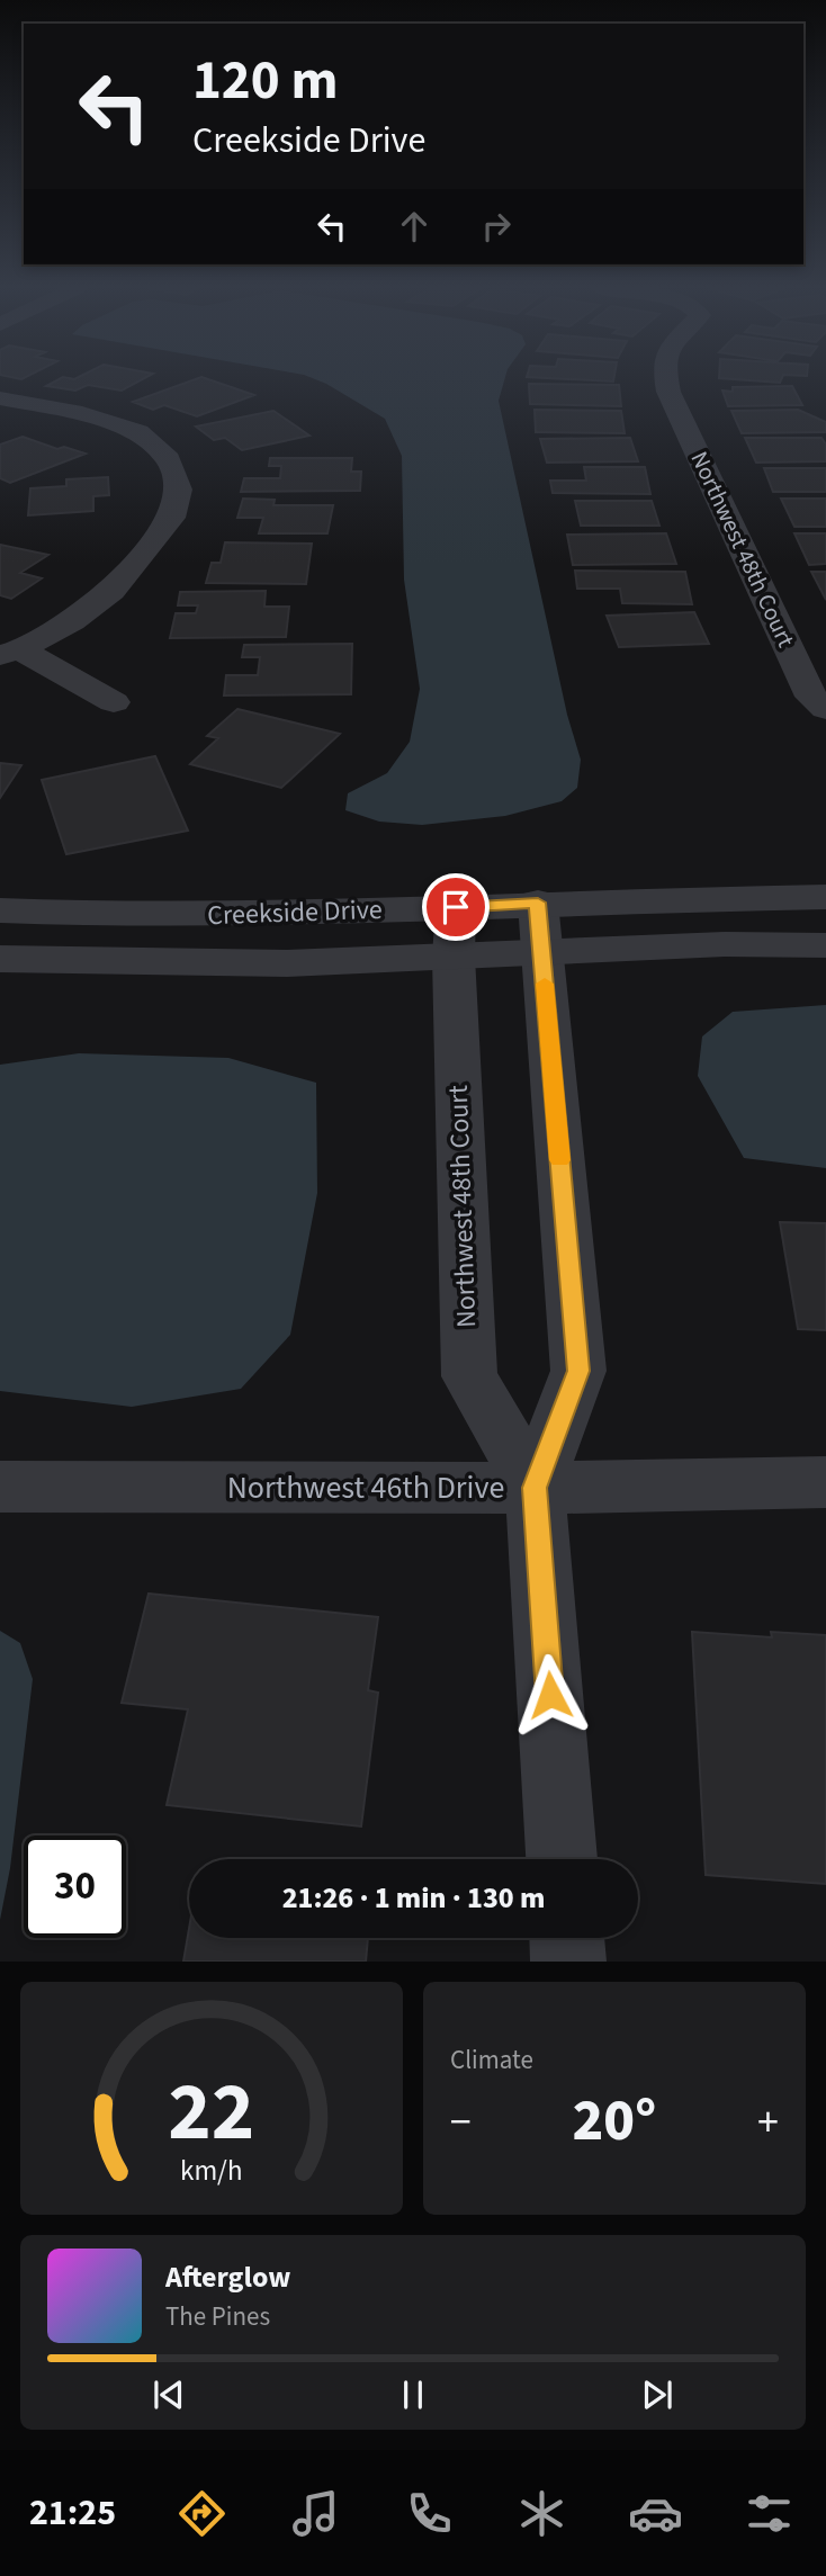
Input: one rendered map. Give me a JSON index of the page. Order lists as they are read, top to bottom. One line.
{"streets":{"street":["Northwest 48th Court","Creekside Drive","Northwest 46th Drive"]},"crossings":[["Northwest 48th Court","Creekside Drive"],["Northwest 48th Court","Northwest 46th Drive"]],"page":{"turn":["120 m","Creekside Drive"],"limit":"30","trip":"21:26 · 1 min · 130 m","tile":"Climate","heat":["−","20°","+"],"song":["Afterglow","The Pines"],"tabs":"21:25","gauge":["22","km/h"]}}
